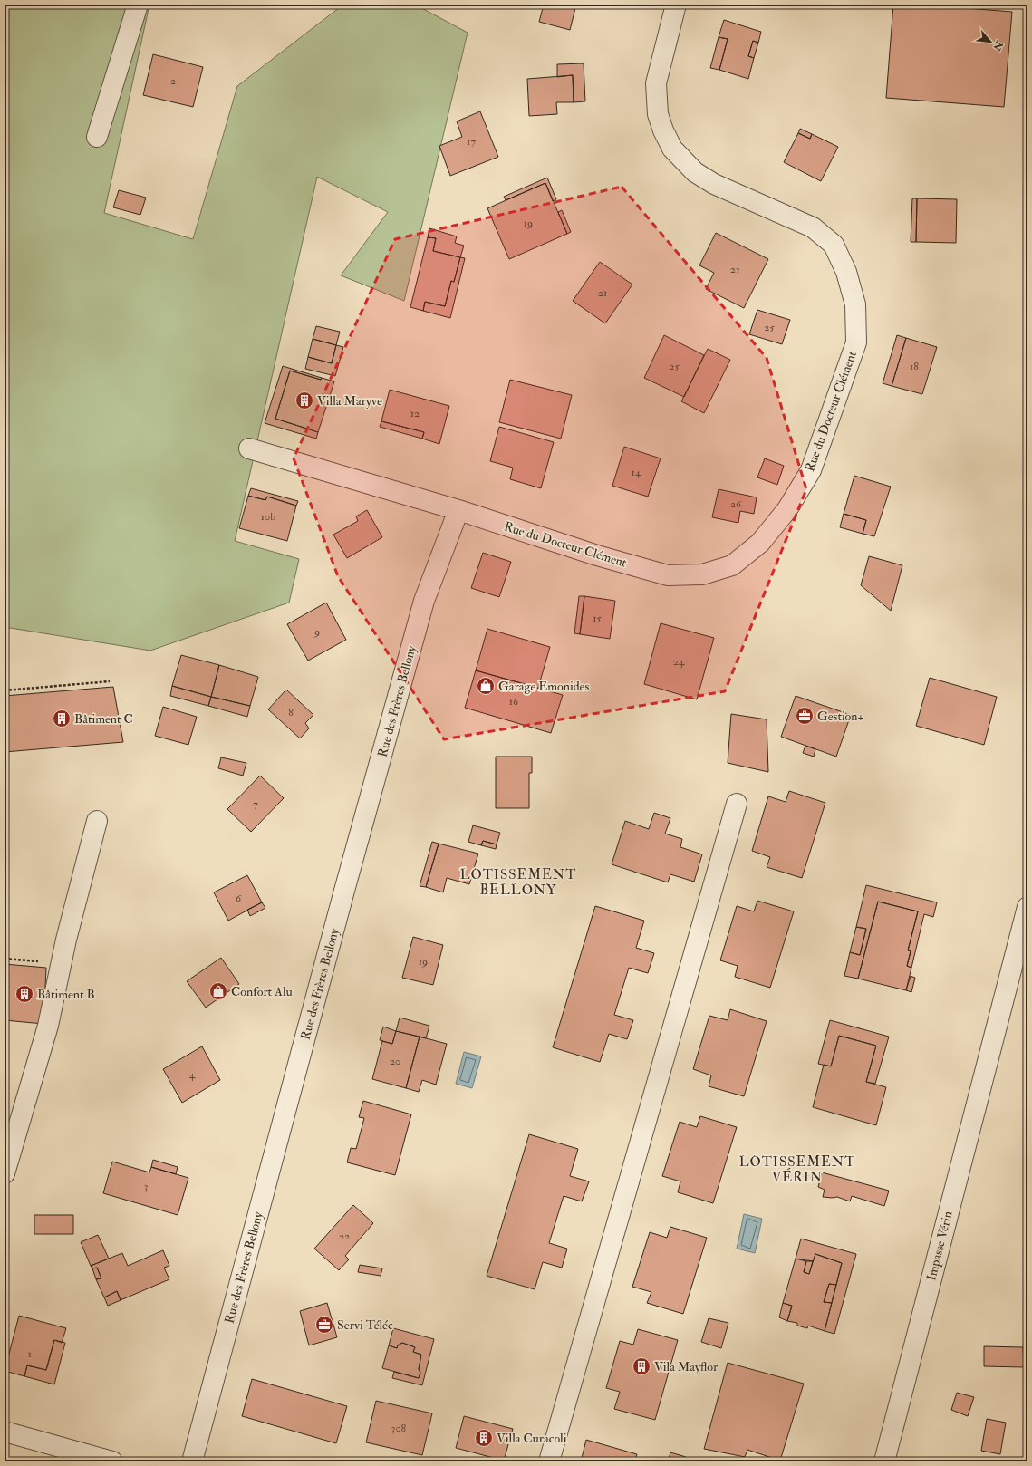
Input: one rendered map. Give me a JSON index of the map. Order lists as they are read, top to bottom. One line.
{"streets":{"street":["Rue du Docteur Clément","Rue des Frères Bellony","Impasse Vérin"]},"crossings":[["Rue du Docteur Clément","Rue des Frères Bellony"]],"districts":["LOTISSEMENT BELLONY","LOTISSEMENT VÉRIN"],"places":{"building":["Villa Maryve","Bâtiment C","Bâtiment B","Vila Mayflor","Villa Curacoli"],"shop":["Garage Emonides","Confort Alu"],"office":["Gestion+","Servi Téléc"]},"house_numbers":["2","17","19","23","21","25","25","18","12","14","26","10b","15","9","24","16","8","7","6","19","20","4","3","22","1","308"],"north":"bottom right"}
